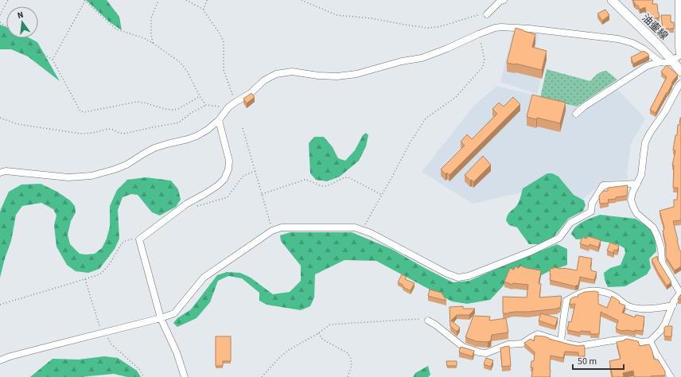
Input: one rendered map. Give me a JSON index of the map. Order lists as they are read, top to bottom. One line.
{"streets":{"main road":["油壷線"]},"scale_bar":"50 m","north":"top"}
